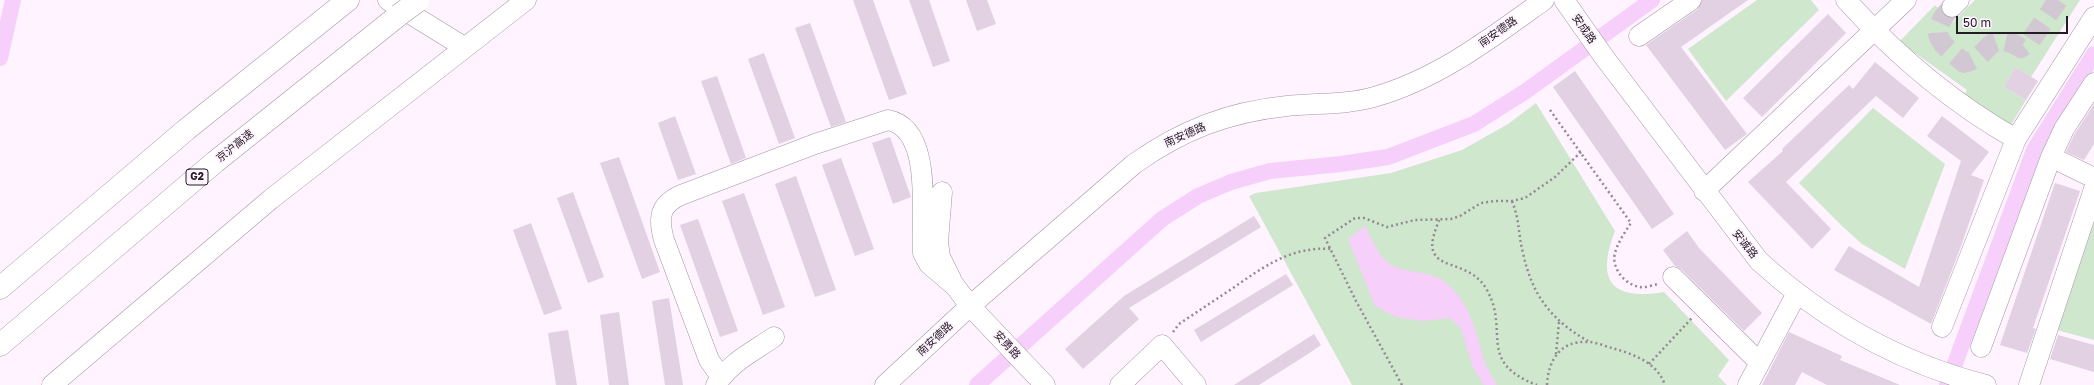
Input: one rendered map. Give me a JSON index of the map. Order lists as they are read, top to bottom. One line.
{"streets":{"highway":["京沪高速","G2"],"street":["安成路","南安德路","安诚路","安勇路"]},"crossings":[["安成路","安诚路"],["南安德路","安勇路"]],"scale_bar":"50 m"}
